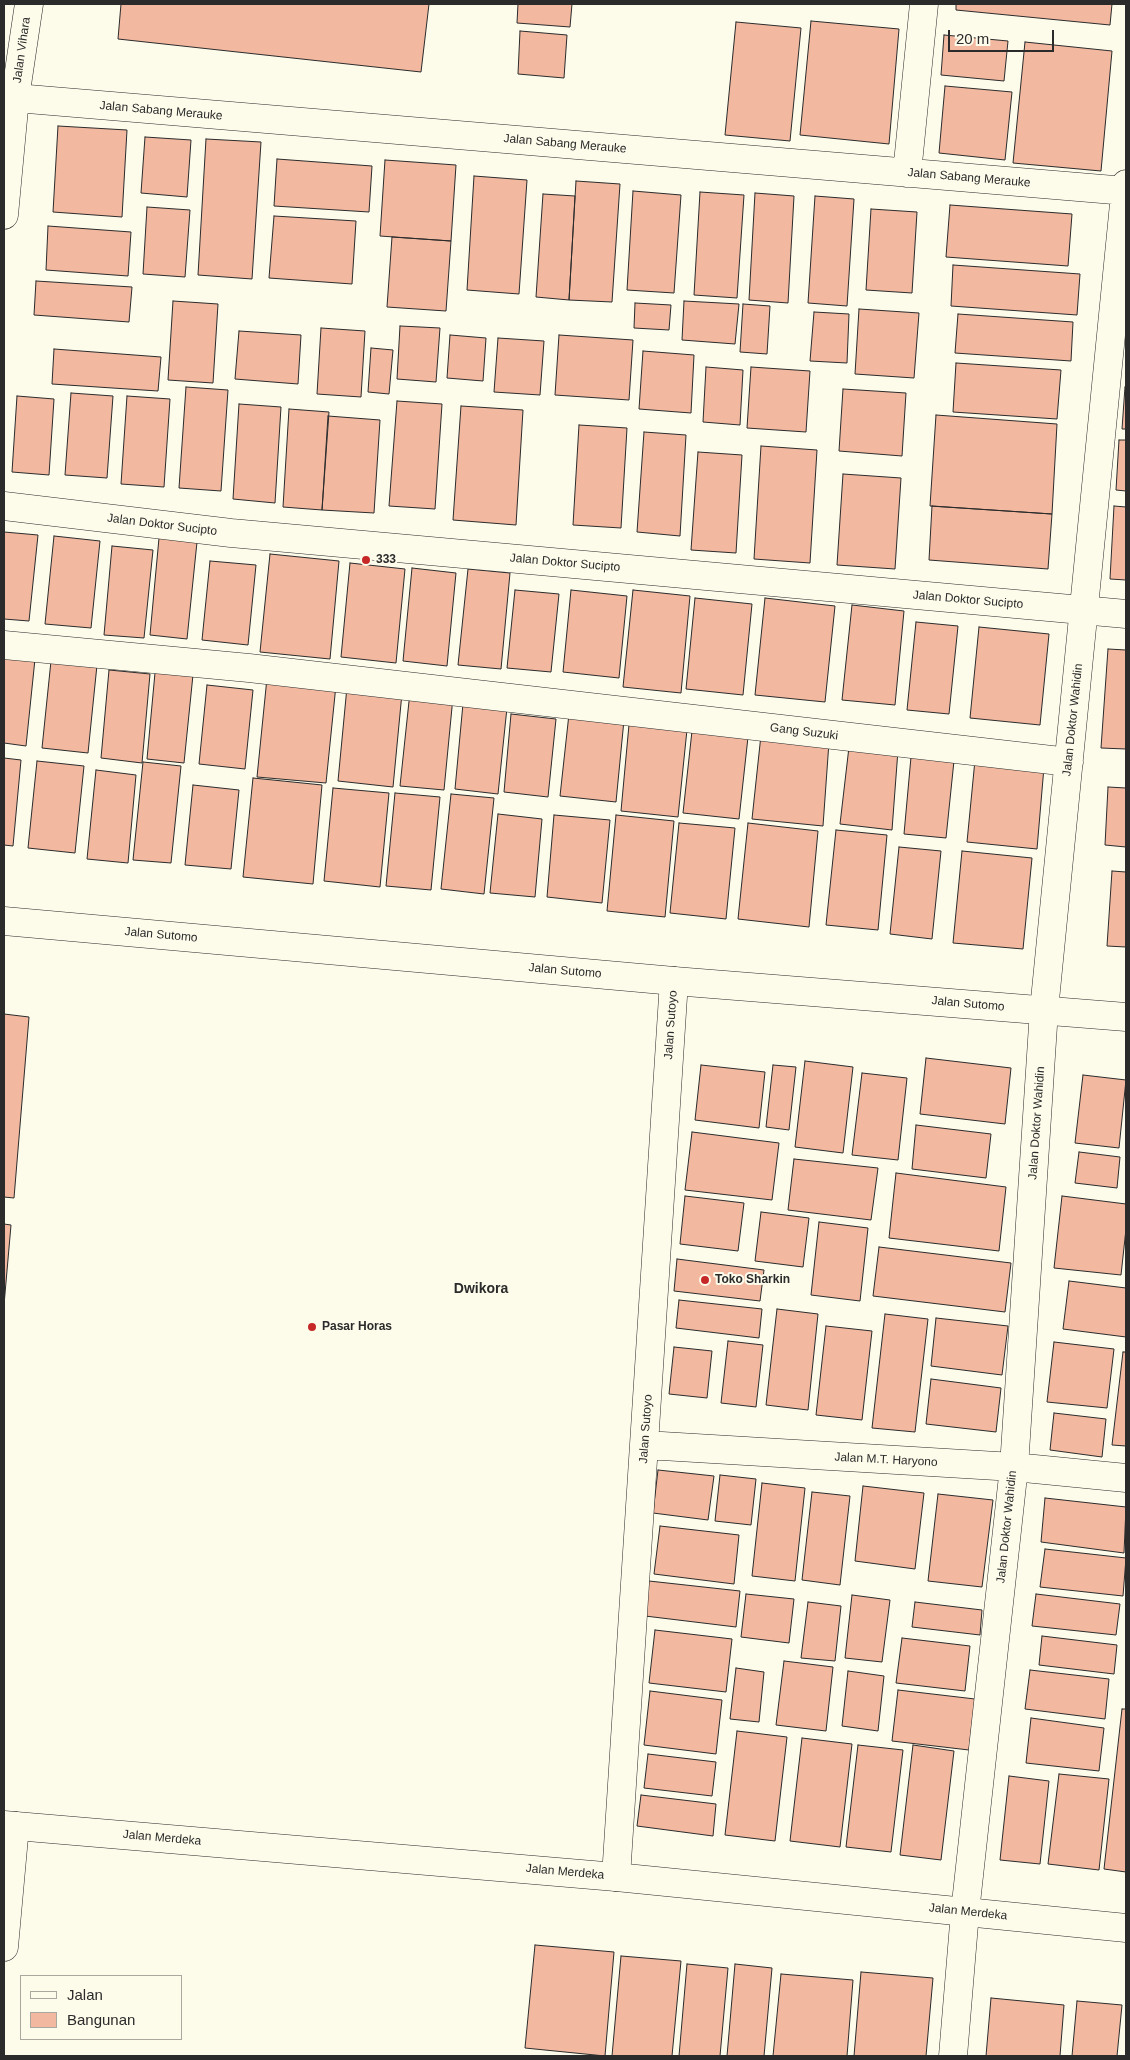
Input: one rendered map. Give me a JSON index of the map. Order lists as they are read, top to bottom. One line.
{"streets":{"street":["Jalan Vihara","Jalan Sabang Merauke","Jalan Doktor Sucipto","Jalan Doktor Wahidin","Gang Suzuki","Jalan Sutomo","Jalan Sutoyo","Jalan M.T. Haryono","Jalan Merdeka"]},"crossings":[["Jalan Vihara","Jalan Sabang Merauke"],["Jalan Sabang Merauke","Jalan Doktor Wahidin"],["Jalan Doktor Sucipto","Jalan Doktor Wahidin"],["Jalan Doktor Wahidin","Gang Suzuki"],["Jalan Doktor Wahidin","Jalan Sutomo"],["Jalan Doktor Wahidin","Jalan M.T. Haryono"],["Jalan Doktor Wahidin","Jalan Merdeka"],["Jalan Sutomo","Jalan Sutoyo"],["Jalan Sutoyo","Jalan M.T. Haryono"],["Jalan Sutoyo","Jalan Merdeka"]],"districts":["Dwikora"],"places":["333","Toko Sharkin","Pasar Horas"],"legend":["Jalan","Bangunan"],"scale_bar":"20 m"}
